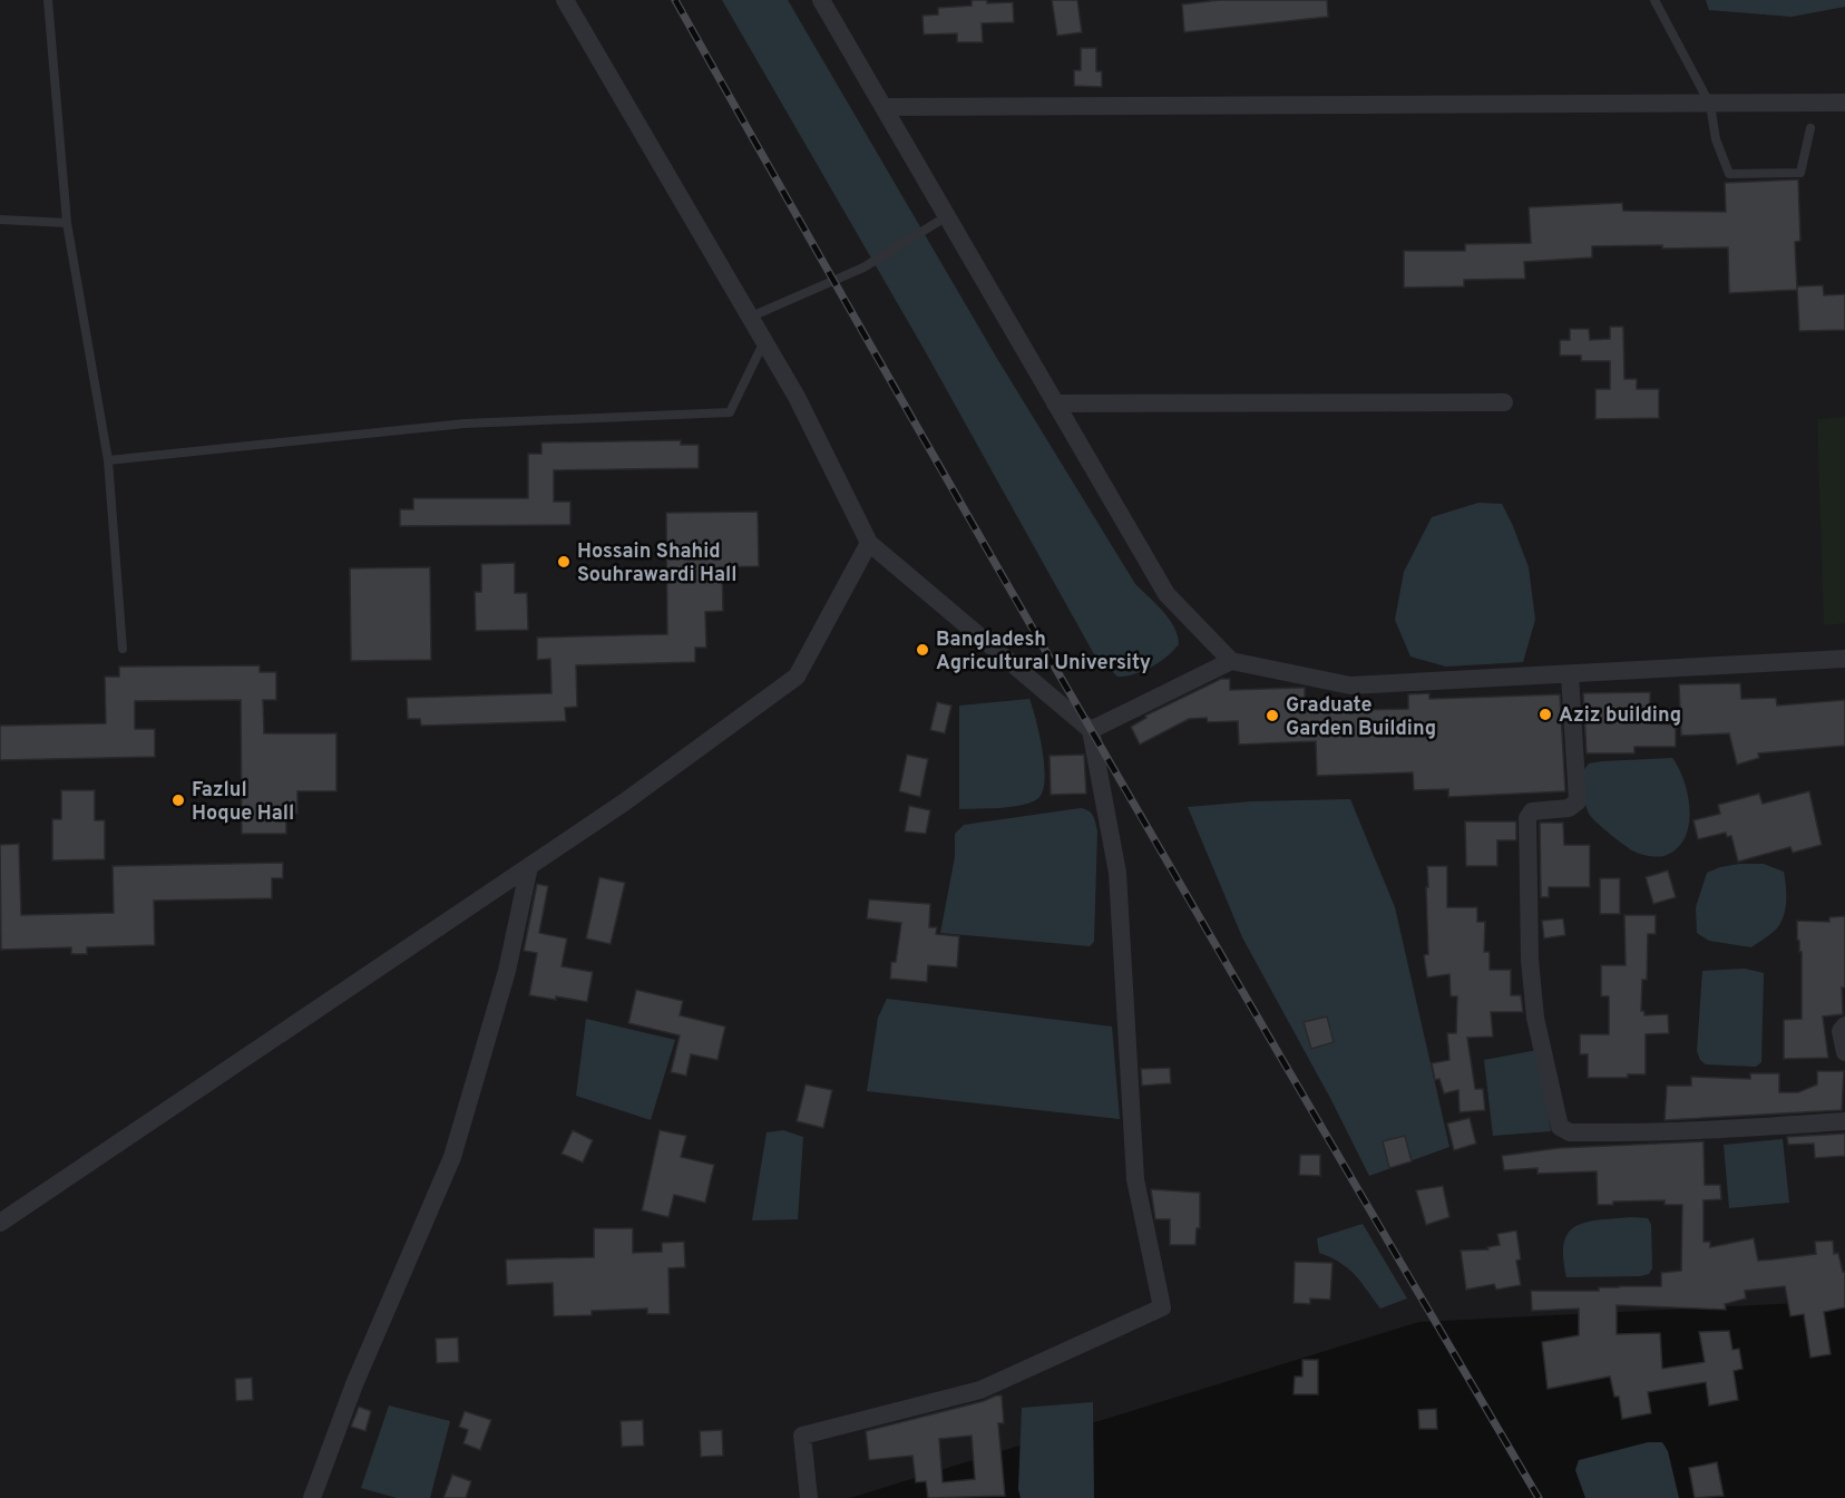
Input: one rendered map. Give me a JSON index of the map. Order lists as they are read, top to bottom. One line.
{"places":["Hossain Shahid Souhrawardi Hall","Bangladesh Agricultural University","Aziz building","Graduate Garden Building","Fazlul Hoque Hall"]}
